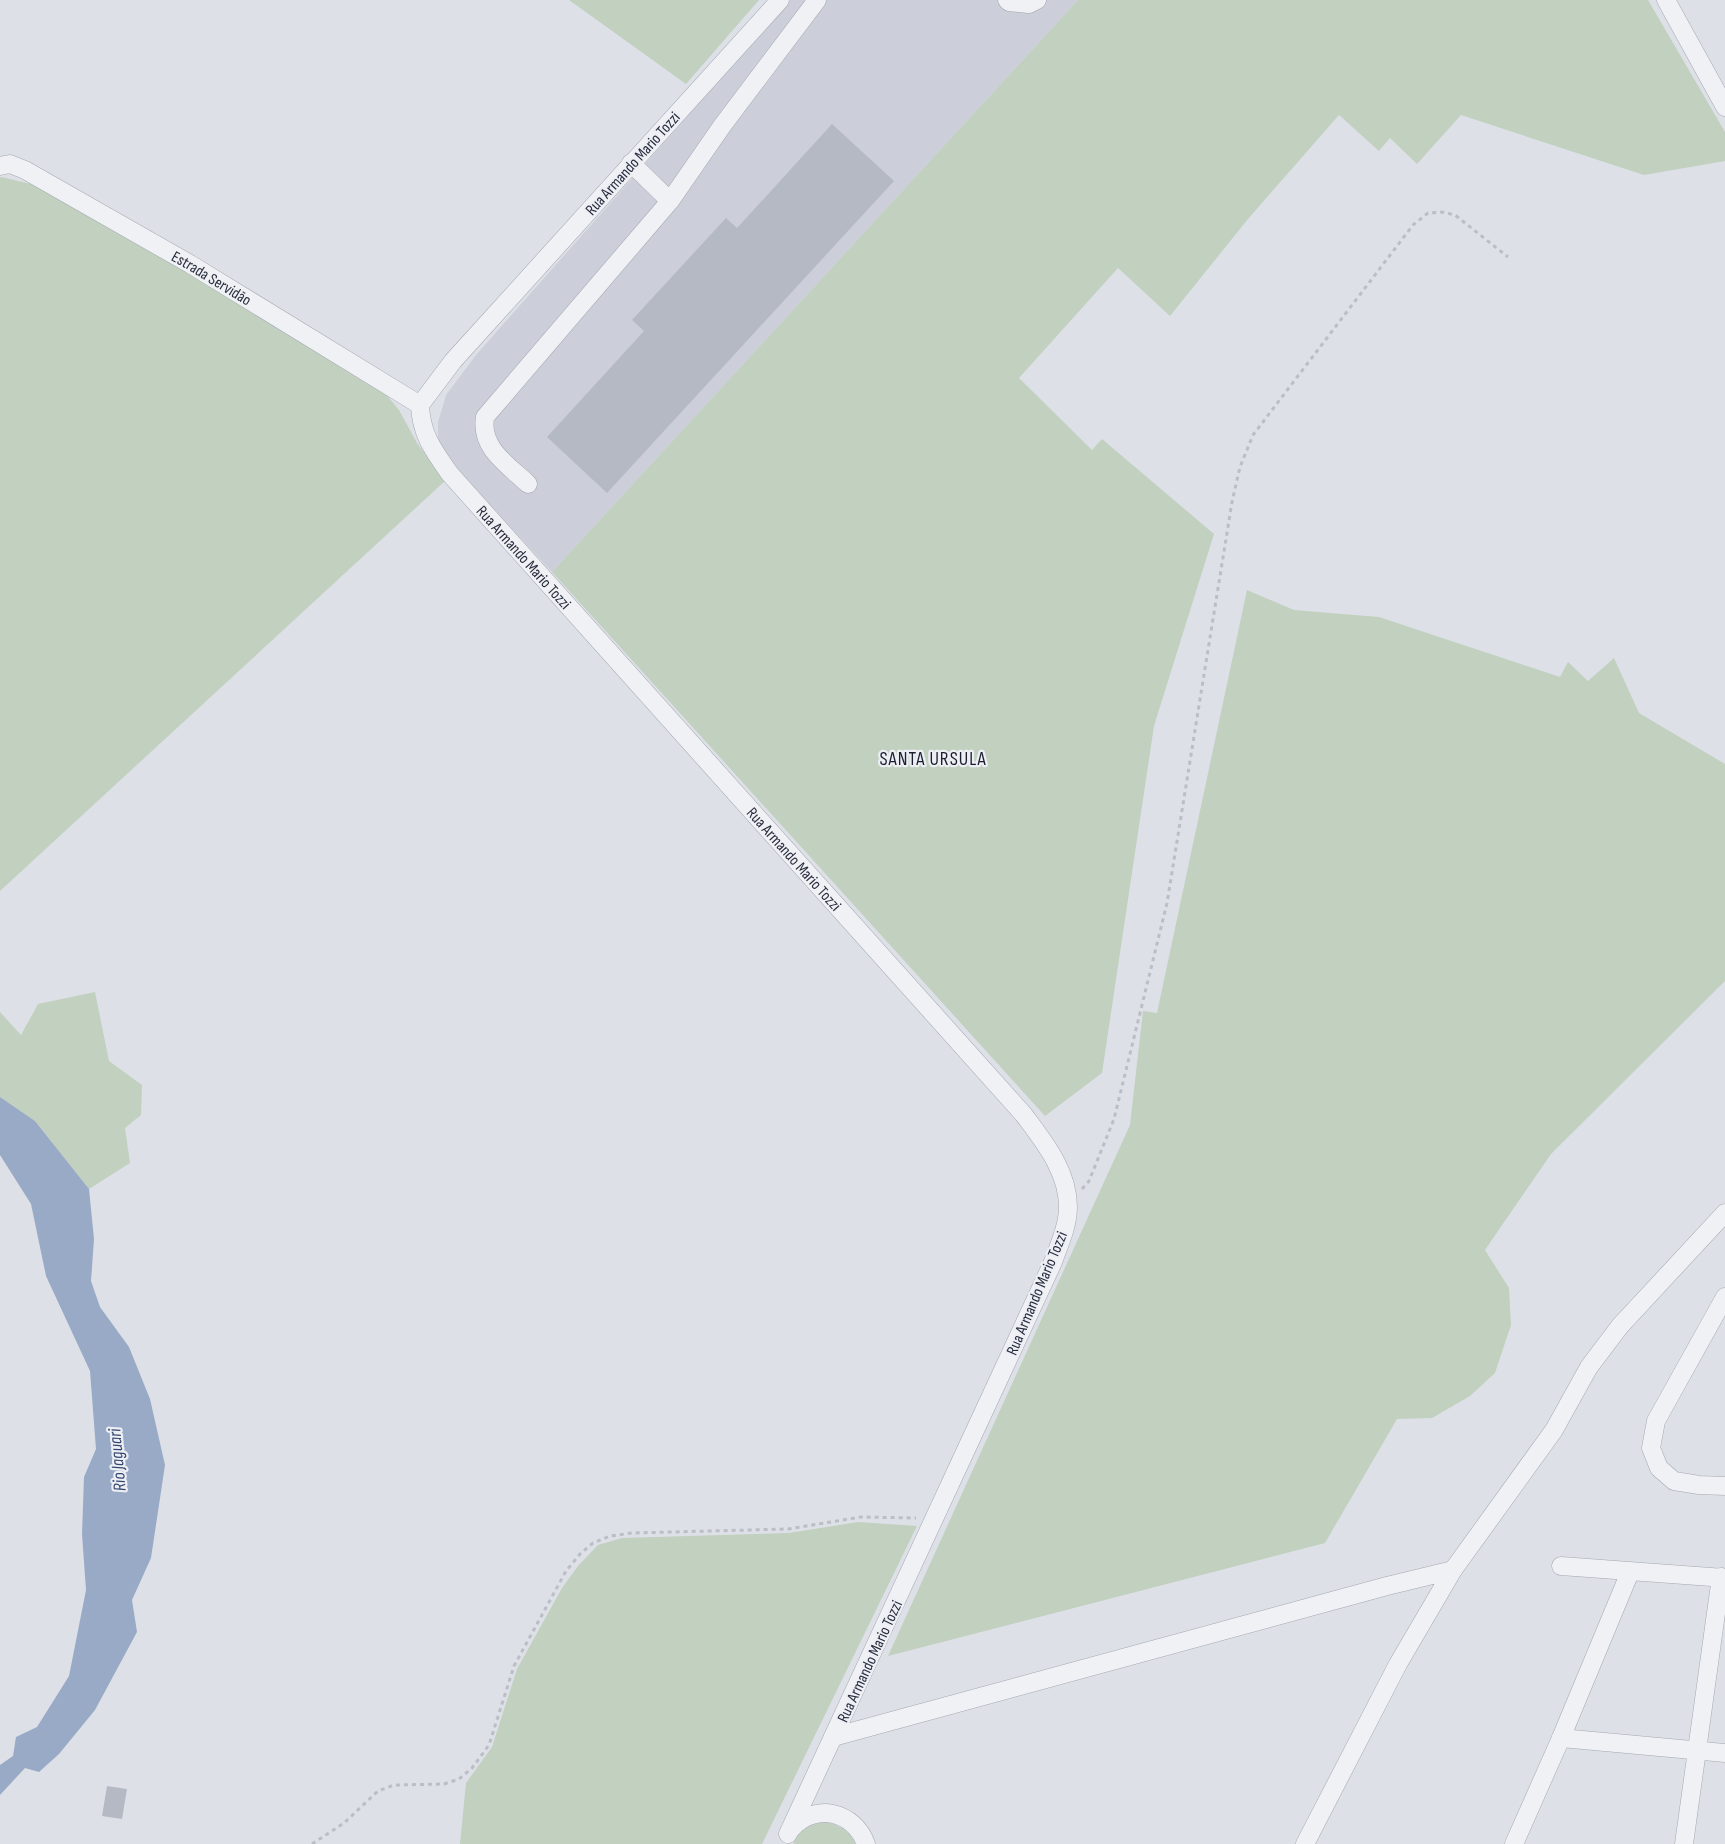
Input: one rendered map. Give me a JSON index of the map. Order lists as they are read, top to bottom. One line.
{"streets":{"street":["Rua Armando Mario Tozzi","Estrada Servidão"]},"crossings":[["Rua Armando Mario Tozzi","Estrada Servidão"]],"districts":["SANTA URSULA"],"water":["Rio Jaguari"]}
